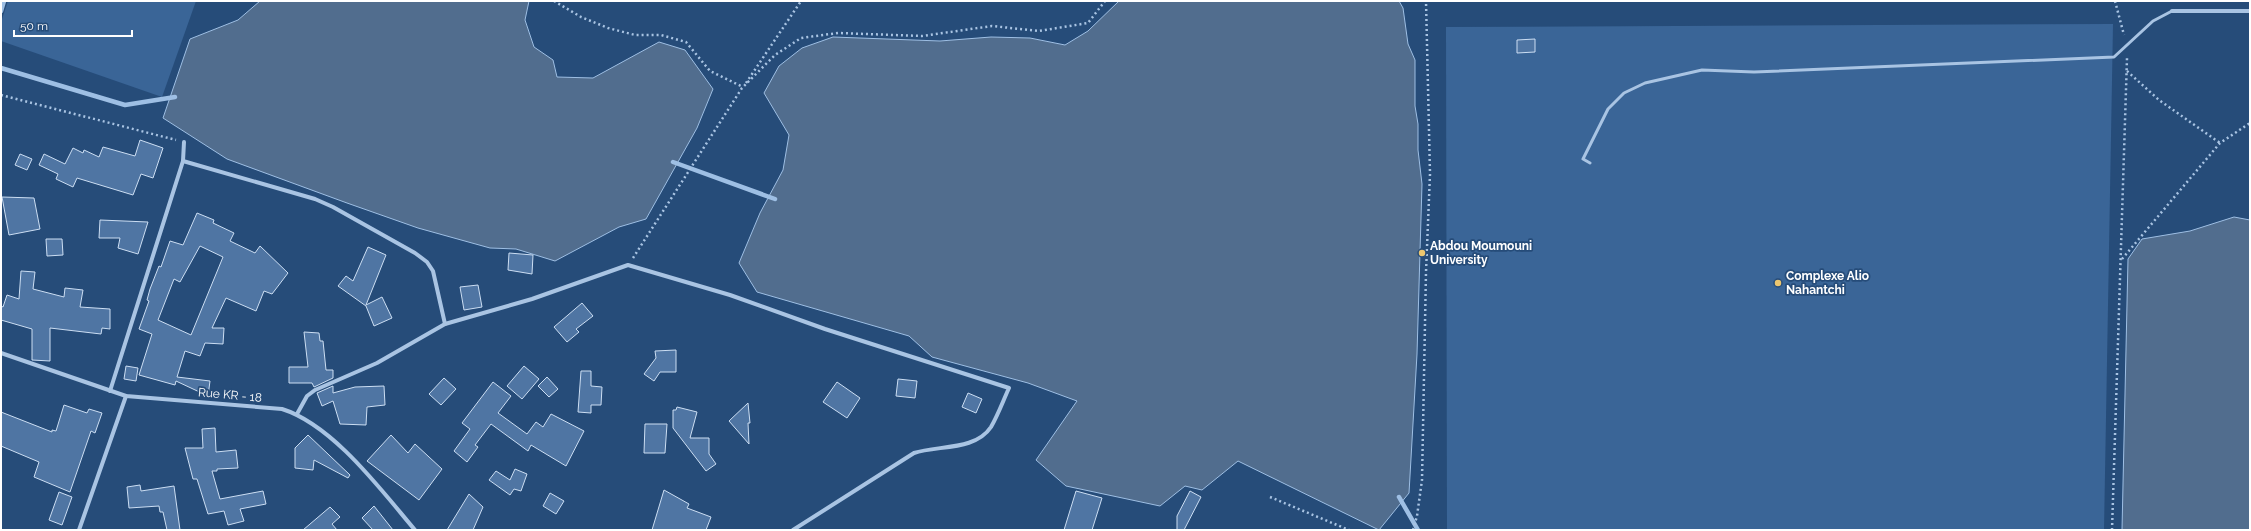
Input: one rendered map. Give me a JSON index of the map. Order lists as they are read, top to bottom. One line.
{"streets":{"street":["Rue KR - 18"]},"places":["Abdou Moumouni University","Complexe Alio Nahantchi"],"scale_bar":"50 m"}
